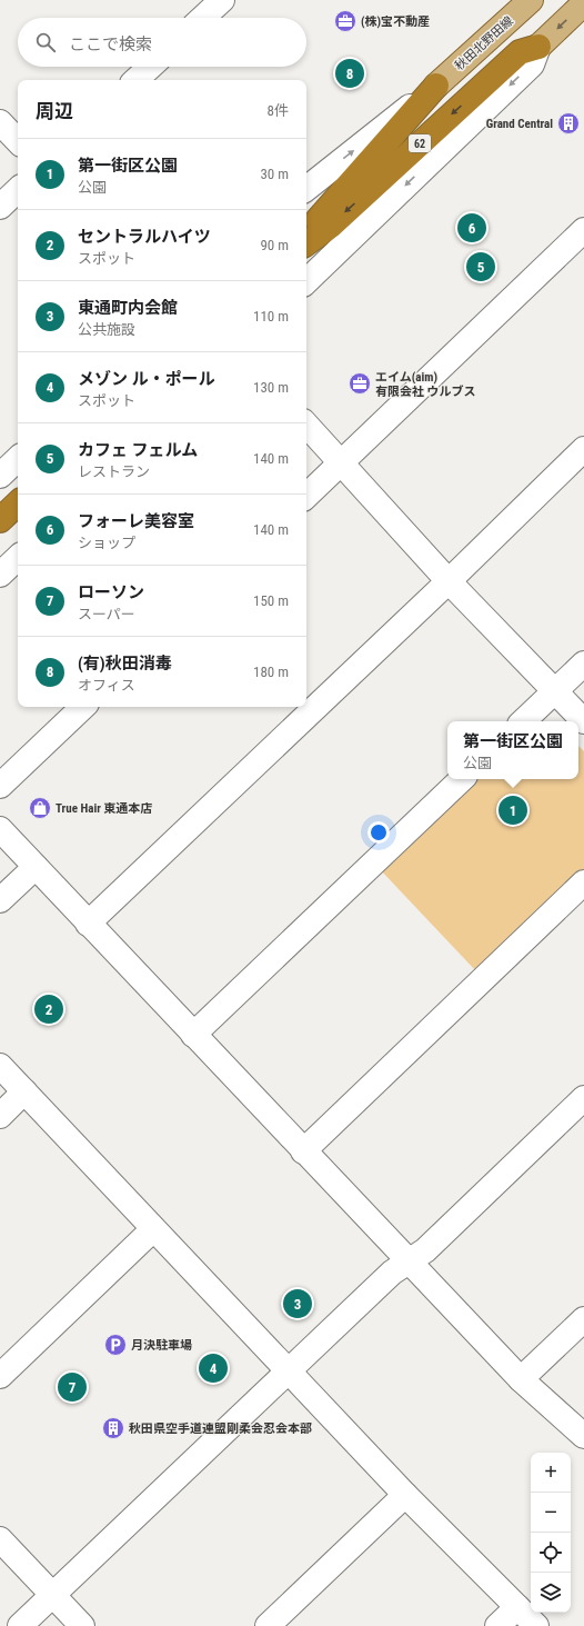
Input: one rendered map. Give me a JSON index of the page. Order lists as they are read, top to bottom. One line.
{"streets":{"highway":["62"],"main road":["秋田北野田線"]},"crossings":[["秋田北野田線","62"]],"places":{"office":["(株)宝不動産","エイム(aim) 有限会社 ウルブス"],"building":["Grand Central","秋田県空手道連盟剛柔会忍会本部"],"shop":["True Hair 東通本店"],"parking":["月決駐車場"]},"page":{"search":"ここで検索","pins":["8","6","5","1","2","3","4","7"],"heading":["周辺","8件"],"list":[{"mark":"1","name":"第一街区公園","note":"公園","value":"30 m"},{"mark":"2","name":"セントラルハイツ","note":"スポット","value":"90 m"},{"mark":"3","name":"東通町内会館","note":"公共施設","value":"110 m"},{"mark":"4","name":"メゾン ル・ポール","note":"スポット","value":"130 m"},{"mark":"5","name":"カフェ フェルム","note":"レストラン","value":"140 m"},{"mark":"6","name":"フォーレ美容室","note":"ショップ","value":"140 m"},{"mark":"7","name":"ローソン","note":"スーパー","value":"150 m"},{"mark":"8","name":"(有)秋田消毒","note":"オフィス","value":"180 m"}],"popup":["第一街区公園","公園"],"map_buttons":["+","−"]}}
